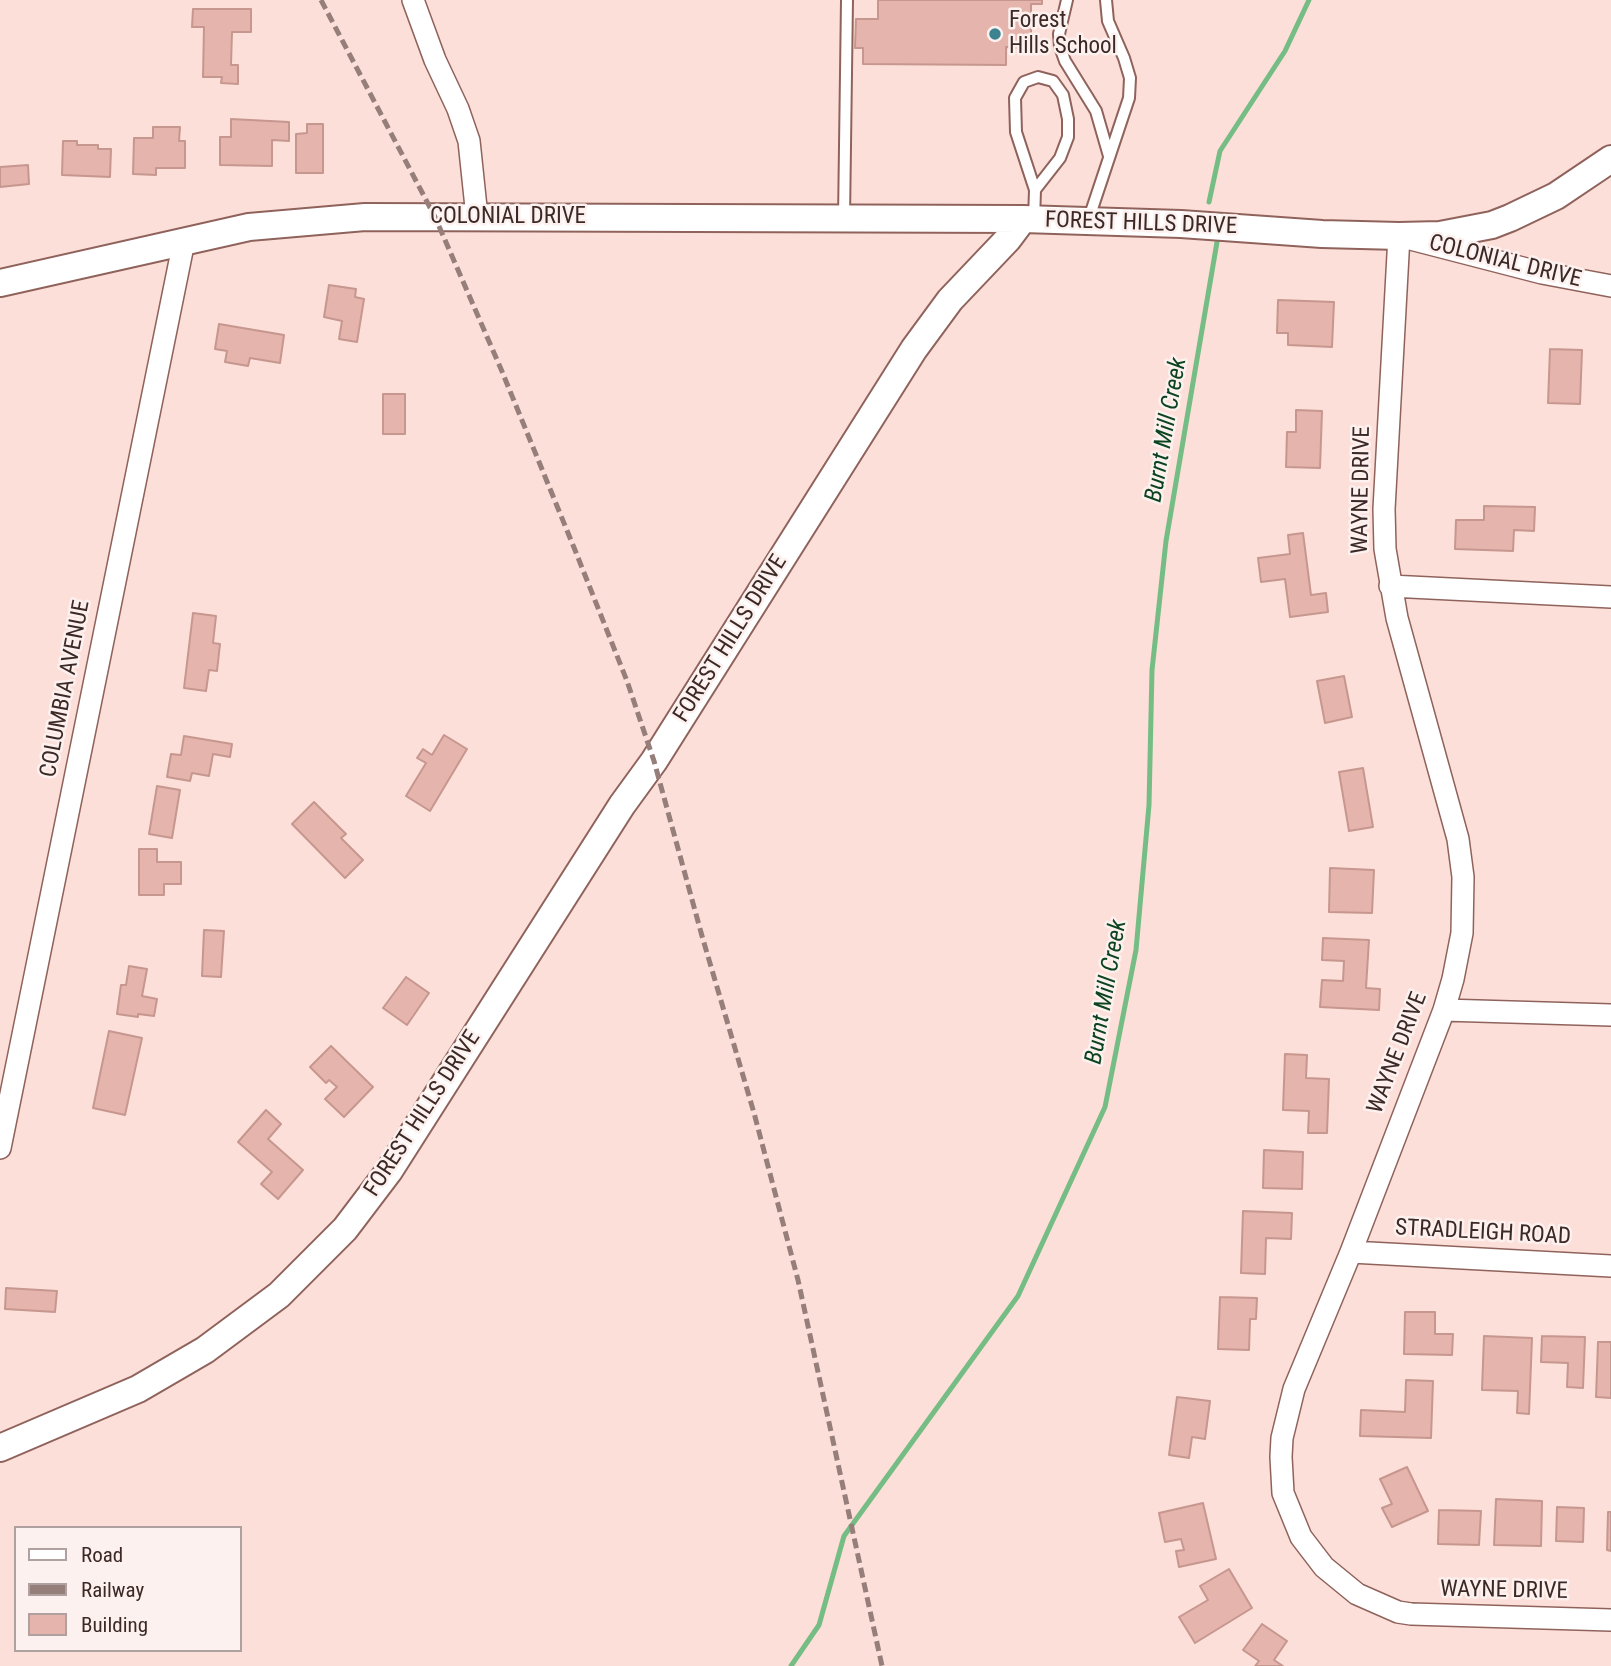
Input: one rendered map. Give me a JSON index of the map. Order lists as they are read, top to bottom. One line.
{"streets":{"street":["COLONIAL DRIVE","FOREST HILLS DRIVE","WAYNE DRIVE","COLUMBIA AVENUE","STRADLEIGH ROAD"]},"crossings":[["COLONIAL DRIVE","FOREST HILLS DRIVE"],["COLONIAL DRIVE","WAYNE DRIVE"],["COLONIAL DRIVE","COLUMBIA AVENUE"],["FOREST HILLS DRIVE","WAYNE DRIVE"],["WAYNE DRIVE","STRADLEIGH ROAD"]],"water":["Burnt Mill Creek"],"places":["Forest Hills School"],"legend":["Road","Railway","Building"]}
